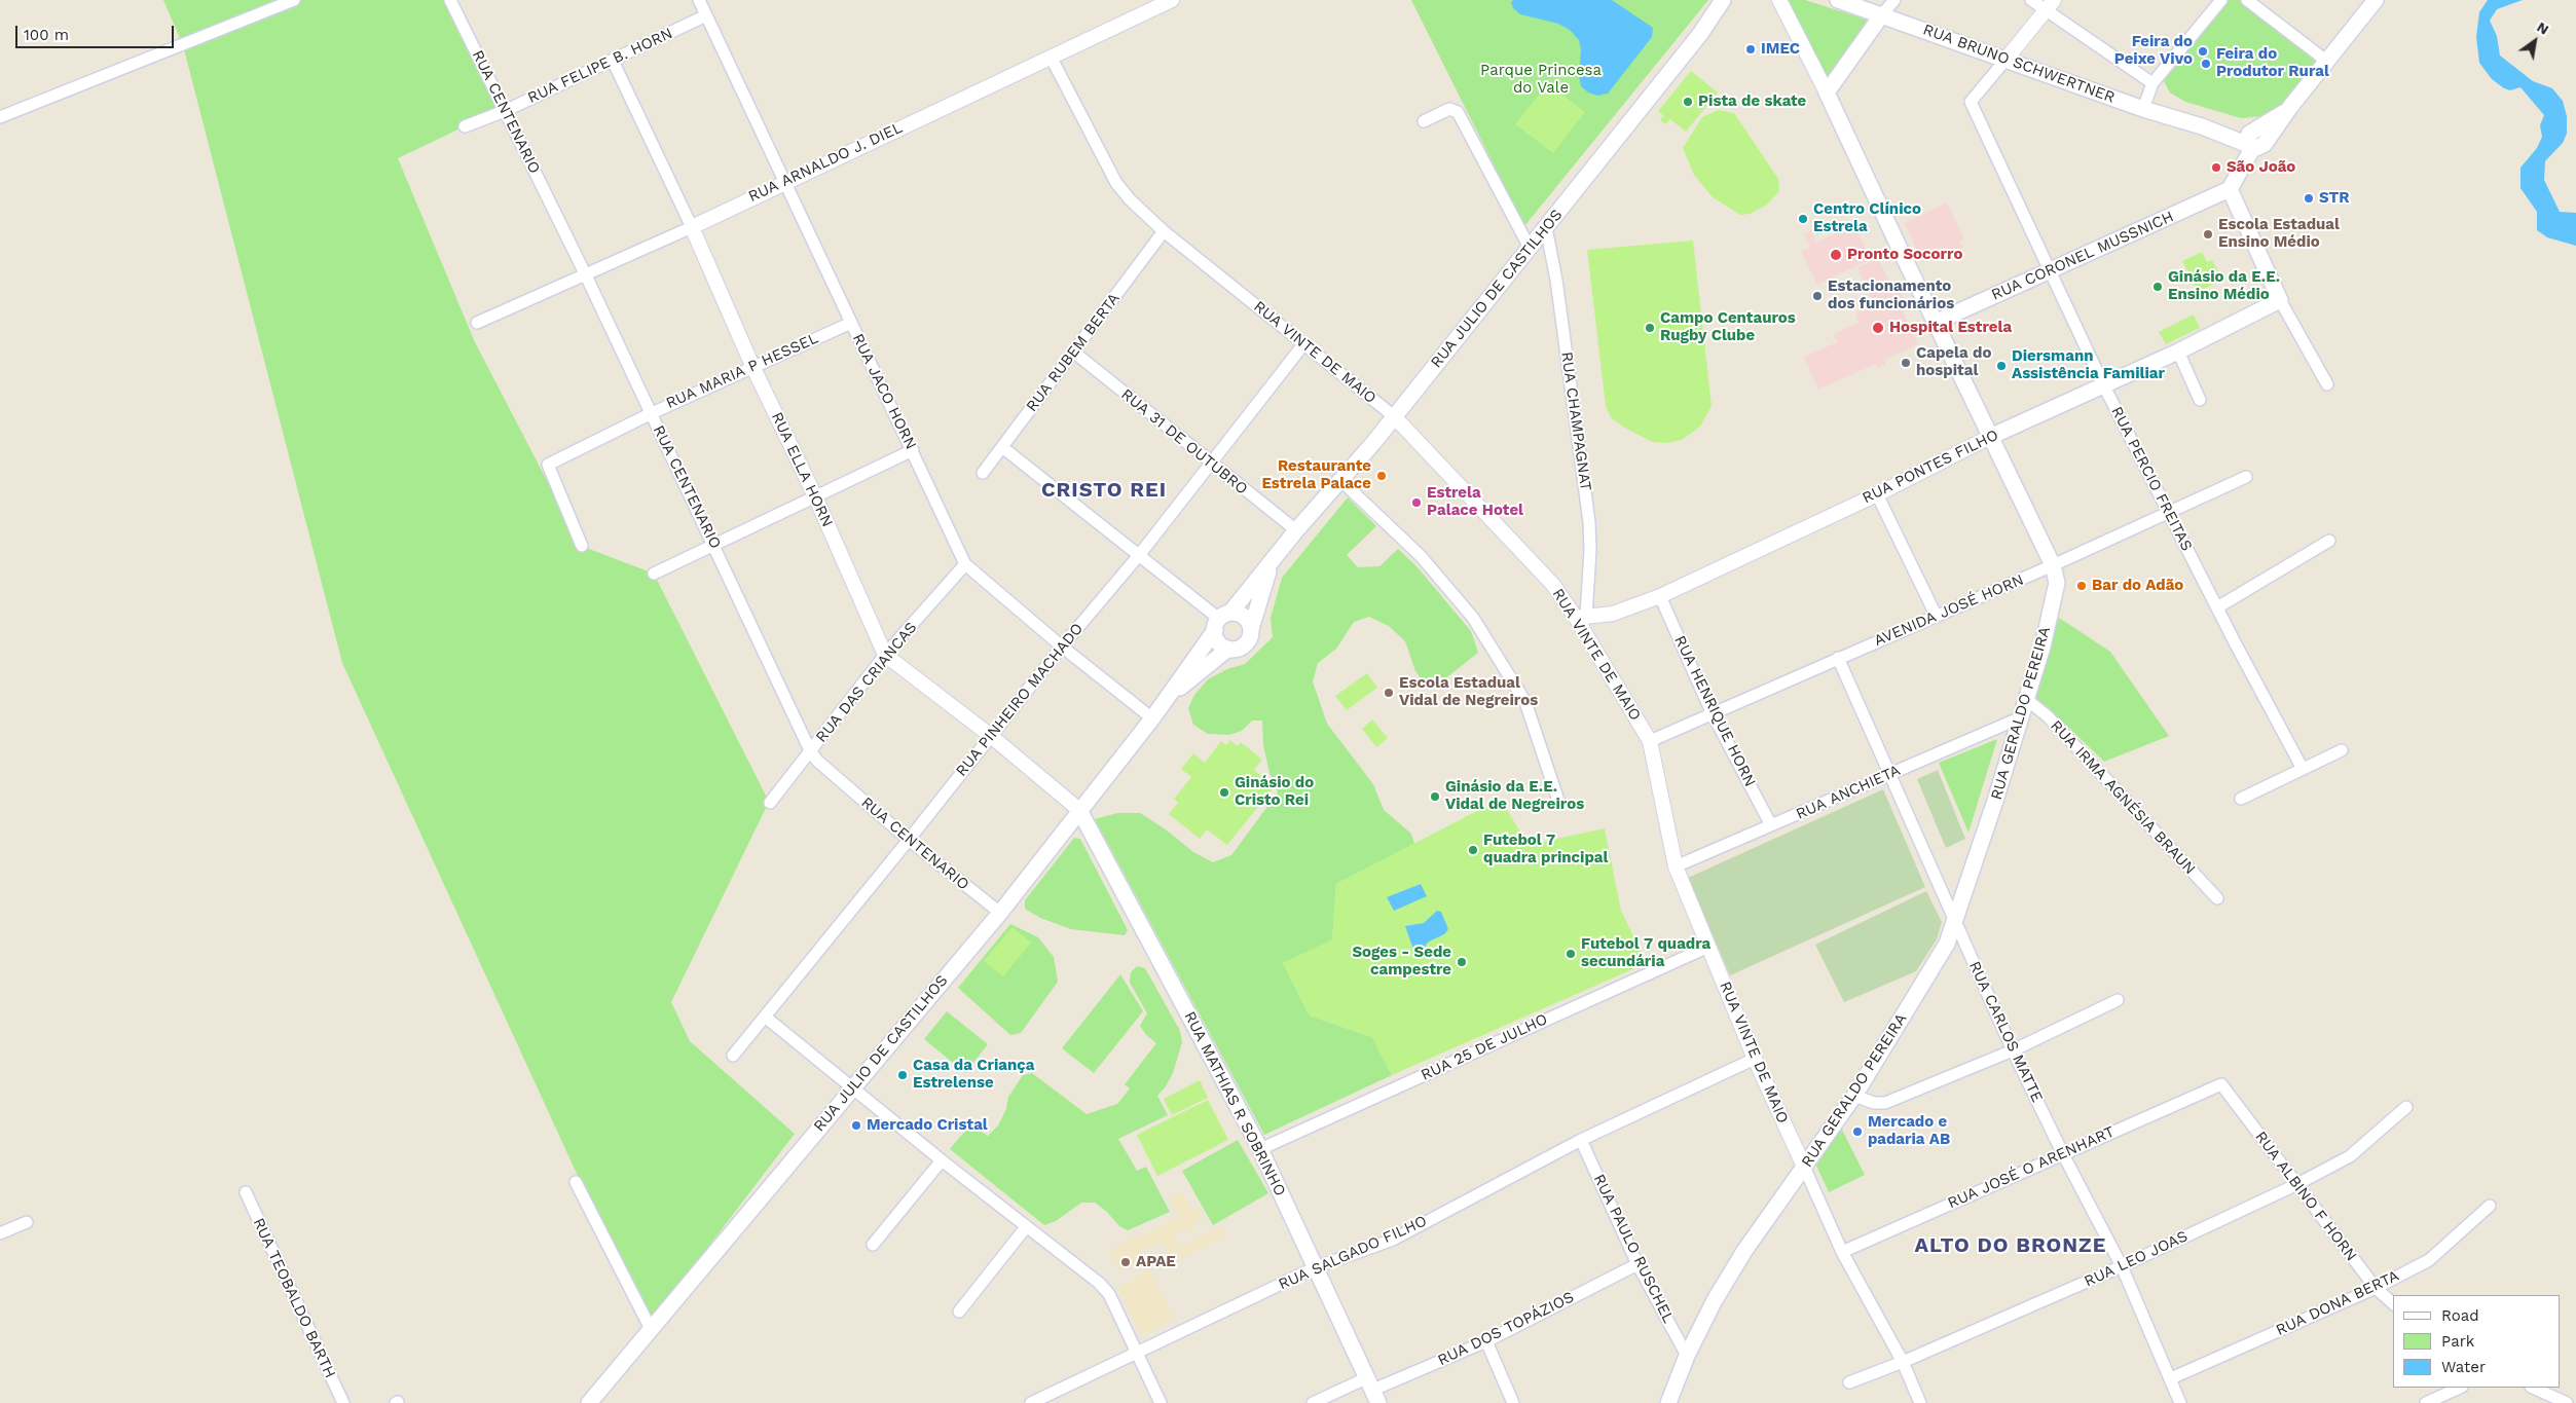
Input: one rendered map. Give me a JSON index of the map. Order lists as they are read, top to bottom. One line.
{"streets":{"main road":["RUA BRUNO SCHWERTNER","RUA CORONEL MUSSNICH","RUA JULIO DE CASTILHOS","RUA PONTES FILHO","RUA GERALDO PEREIRA","RUA MATHIAS R SOBRINHO"],"street":["RUA FELIPE B. HORN","RUA CENTENARIO","RUA ARNALDO J. DIEL","RUA RUBEM BERTA","RUA VINTE DE MAIO","RUA MARIA P HESSEL","RUA JACO HORN","RUA CHAMPAGNAT","RUA 31 DE OUTUBRO","RUA ELLA HORN","RUA PERCIO FREITAS","AVENIDA JOSÉ HORN","RUA DAS CRIANCAS","RUA PINHEIRO MACHADO","RUA HENRIQUE HORN","RUA ANCHIETA","RUA IRMA AGNÉSIA BRAUN","RUA CARLOS MATTE","RUA 25 DE JULHO","RUA JOSÉ O ARENHART","RUA ALBINO F HORN","RUA PAULO RUSCHEL","RUA SALGADO FILHO","RUA LEO JOAS","RUA TEOBALDO BARTH","RUA DONA BERTA","RUA DOS TOPÁZIOS"]},"crossings":[["RUA BRUNO SCHWERTNER","RUA PERCIO FREITAS"],["RUA FELIPE B. HORN","RUA CENTENARIO"],["RUA FELIPE B. HORN","RUA JACO HORN"],["RUA FELIPE B. HORN","RUA ELLA HORN"],["RUA CENTENARIO","RUA ARNALDO J. DIEL"],["RUA CENTENARIO","RUA JULIO DE CASTILHOS"],["RUA CENTENARIO","RUA MARIA P HESSEL"],["RUA CENTENARIO","RUA DAS CRIANCAS"],["RUA CENTENARIO","RUA PINHEIRO MACHADO"],["RUA ARNALDO J. DIEL","RUA VINTE DE MAIO"],["RUA ARNALDO J. DIEL","RUA JACO HORN"],["RUA ARNALDO J. DIEL","RUA ELLA HORN"],["RUA CORONEL MUSSNICH","RUA PERCIO FREITAS"],["RUA CORONEL MUSSNICH","RUA GERALDO PEREIRA"],["RUA JULIO DE CASTILHOS","RUA VINTE DE MAIO"],["RUA JULIO DE CASTILHOS","RUA JACO HORN"],["RUA JULIO DE CASTILHOS","RUA CHAMPAGNAT"],["RUA JULIO DE CASTILHOS","RUA 31 DE OUTUBRO"],["RUA JULIO DE CASTILHOS","RUA ELLA HORN"],["RUA JULIO DE CASTILHOS","RUA MATHIAS R SOBRINHO"],["RUA RUBEM BERTA","RUA VINTE DE MAIO"],["RUA RUBEM BERTA","RUA 31 DE OUTUBRO"],["RUA VINTE DE MAIO","RUA CHAMPAGNAT"],["RUA VINTE DE MAIO","RUA PONTES FILHO"],["RUA VINTE DE MAIO","AVENIDA JOSÉ HORN"],["RUA VINTE DE MAIO","RUA PINHEIRO MACHADO"],["RUA VINTE DE MAIO","RUA GERALDO PEREIRA"],["RUA VINTE DE MAIO","RUA ANCHIETA"],["RUA VINTE DE MAIO","RUA 25 DE JULHO"],["RUA VINTE DE MAIO","RUA JOSÉ O ARENHART"],["RUA VINTE DE MAIO","RUA SALGADO FILHO"],["RUA VINTE DE MAIO","RUA LEO JOAS"],["RUA MARIA P HESSEL","RUA JACO HORN"],["RUA MARIA P HESSEL","RUA ELLA HORN"],["RUA JACO HORN","RUA DAS CRIANCAS"],["RUA JACO HORN","RUA PINHEIRO MACHADO"],["RUA CHAMPAGNAT","RUA PONTES FILHO"],["RUA 31 DE OUTUBRO","RUA PINHEIRO MACHADO"],["RUA PONTES FILHO","RUA PERCIO FREITAS"],["RUA PONTES FILHO","RUA HENRIQUE HORN"],["RUA PONTES FILHO","RUA GERALDO PEREIRA"],["RUA ELLA HORN","RUA DAS CRIANCAS"],["RUA ELLA HORN","RUA PINHEIRO MACHADO"],["RUA ELLA HORN","RUA MATHIAS R SOBRINHO"],["RUA PERCIO FREITAS","AVENIDA JOSÉ HORN"],["AVENIDA JOSÉ HORN","RUA HENRIQUE HORN"],["AVENIDA JOSÉ HORN","RUA GERALDO PEREIRA"],["AVENIDA JOSÉ HORN","RUA CARLOS MATTE"],["RUA HENRIQUE HORN","RUA ANCHIETA"],["RUA GERALDO PEREIRA","RUA ANCHIETA"],["RUA GERALDO PEREIRA","RUA IRMA AGNÉSIA BRAUN"],["RUA GERALDO PEREIRA","RUA CARLOS MATTE"],["RUA GERALDO PEREIRA","RUA PAULO RUSCHEL"],["RUA ANCHIETA","RUA CARLOS MATTE"],["RUA CARLOS MATTE","RUA JOSÉ O ARENHART"],["RUA CARLOS MATTE","RUA LEO JOAS"],["RUA CARLOS MATTE","RUA DONA BERTA"],["RUA 25 DE JULHO","RUA MATHIAS R SOBRINHO"],["RUA MATHIAS R SOBRINHO","RUA SALGADO FILHO"],["RUA MATHIAS R SOBRINHO","RUA DOS TOPÁZIOS"],["RUA JOSÉ O ARENHART","RUA ALBINO F HORN"],["RUA ALBINO F HORN","RUA LEO JOAS"],["RUA ALBINO F HORN","RUA DONA BERTA"],["RUA PAULO RUSCHEL","RUA SALGADO FILHO"],["RUA PAULO RUSCHEL","RUA DOS TOPÁZIOS"]],"districts":["CRISTO REI","ALTO DO BRONZE"],"parks":["Parque Princesa do Vale"],"places":["IMEC","Feira do Peixe Vivo","Feira do Produtor Rural","Pista de skate","São João","STR","Centro Clínico Estrela","Escola Estadual Ensino Médio","Pronto Socorro","Ginásio da E.E. Ensino Médio","Estacionamento dos funcionários","Campo Centauros Rugby Clube","Hospital Estrela","Capela do hospital","Diersmann Assistência Familiar","Restaurante Estrela Palace","Estrela Palace Hotel","Bar do Adão","Escola Estadual Vidal de Negreiros","Ginásio do Cristo Rei","Ginásio da E.E. Vidal de Negreiros","Futebol 7 quadra principal","Futebol 7 quadra secundária","Soges - Sede campestre","Casa da Criança Estrelense","Mercado Cristal","Mercado e padaria AB","APAE"],"legend":["Road","Park","Water"],"scale_bar":"100 m","north":"top right"}
